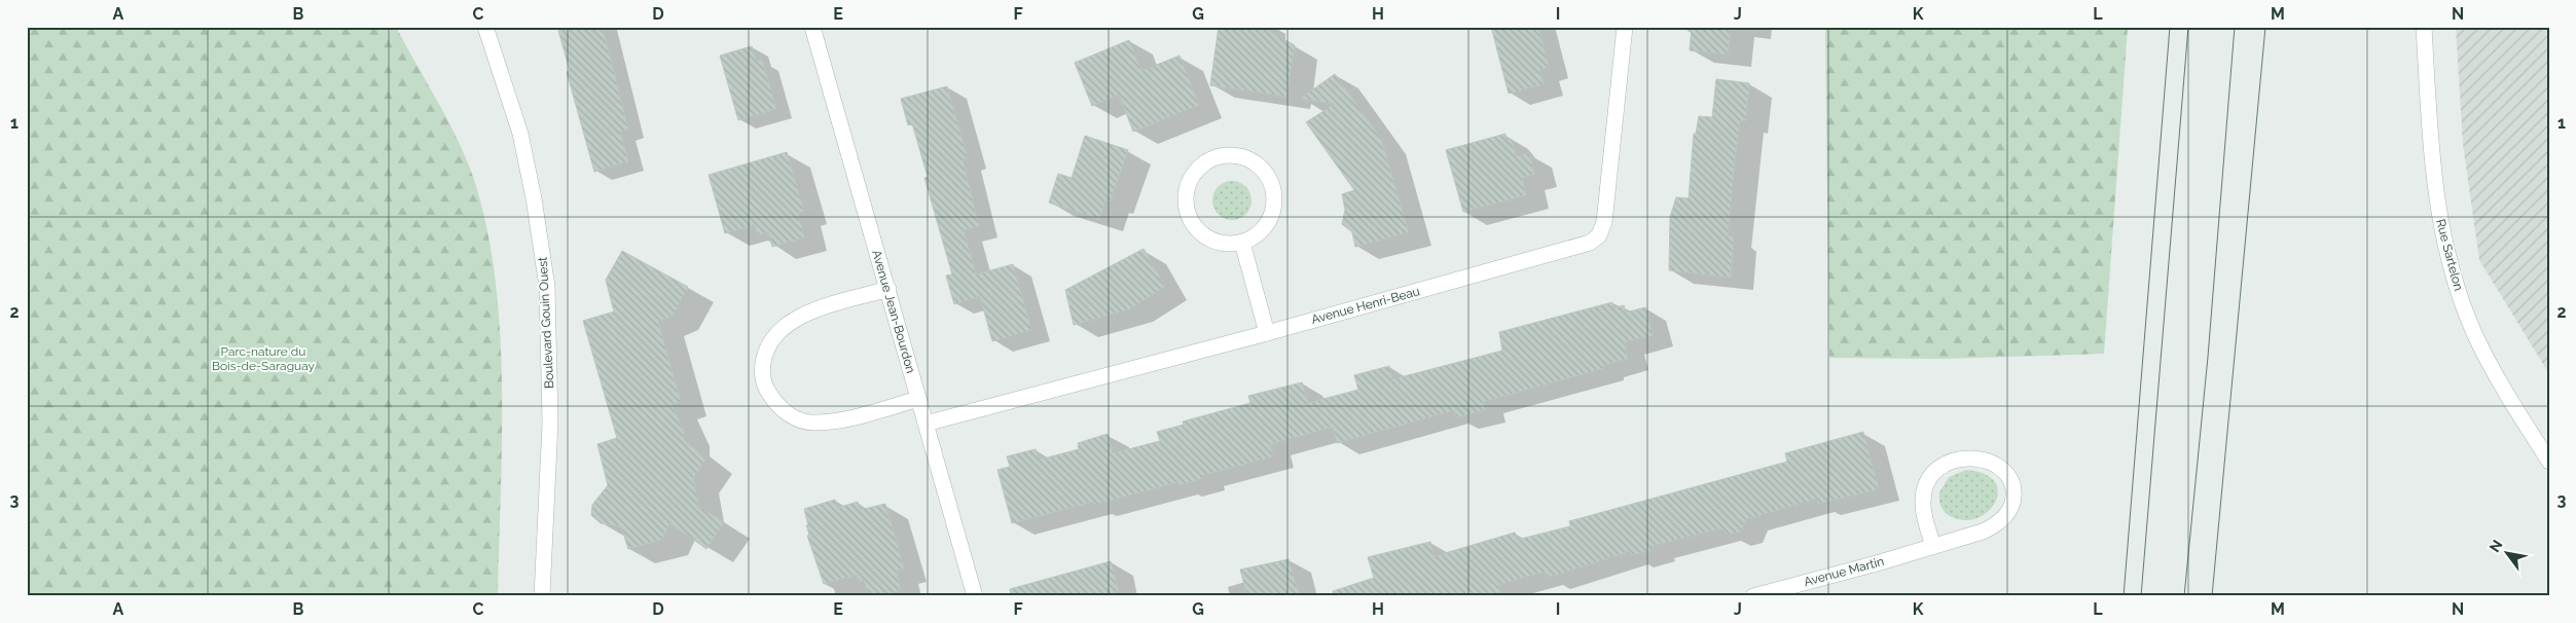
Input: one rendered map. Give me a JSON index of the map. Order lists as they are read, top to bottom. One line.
{"streets":{"street":["Rue Sartelon","Avenue Henri-Beau","Avenue Jean-Bourdon","Boulevard Gouin Ouest","Avenue Martin"]},"crossings":[["Avenue Henri-Beau","Avenue Jean-Bourdon"]],"parks":["Parc-nature du Bois-de-Saraguay"],"north":"top left","grid":{"columns":["A","B","C","D","E","F","G","H","I","J","K","L","M","N"],"rows":["1","2","3"]}}
